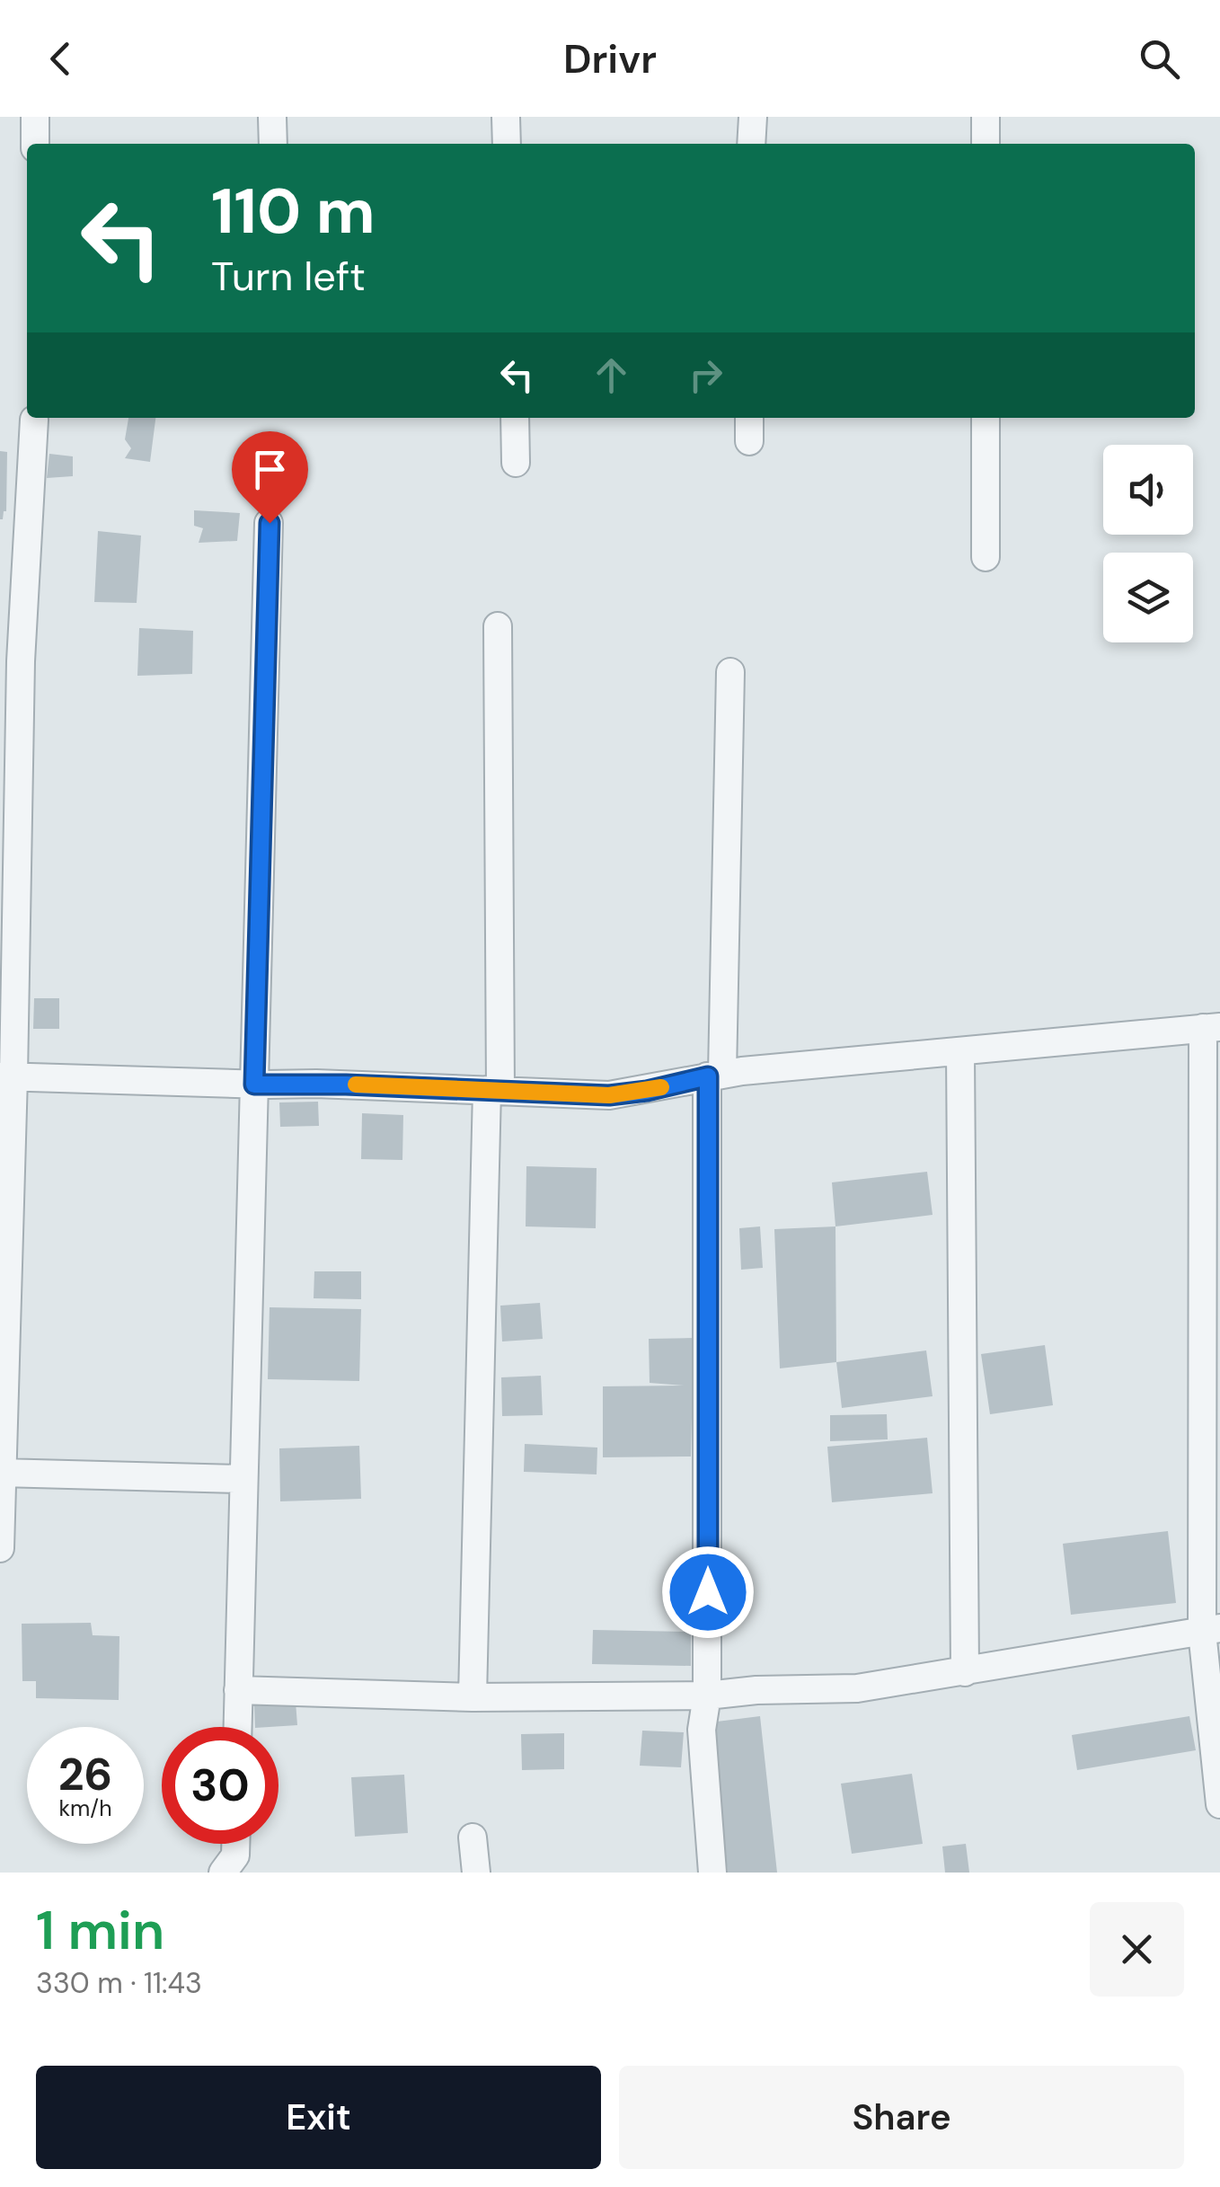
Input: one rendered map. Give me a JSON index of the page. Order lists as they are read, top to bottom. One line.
{"page":{"header":"Drivr","turn":["110 m","Turn left"],"speed":"26 km/h","limit":"30","heading":["1 min","330 m · 11:43"],"buttons":["Exit","Share"]}}
